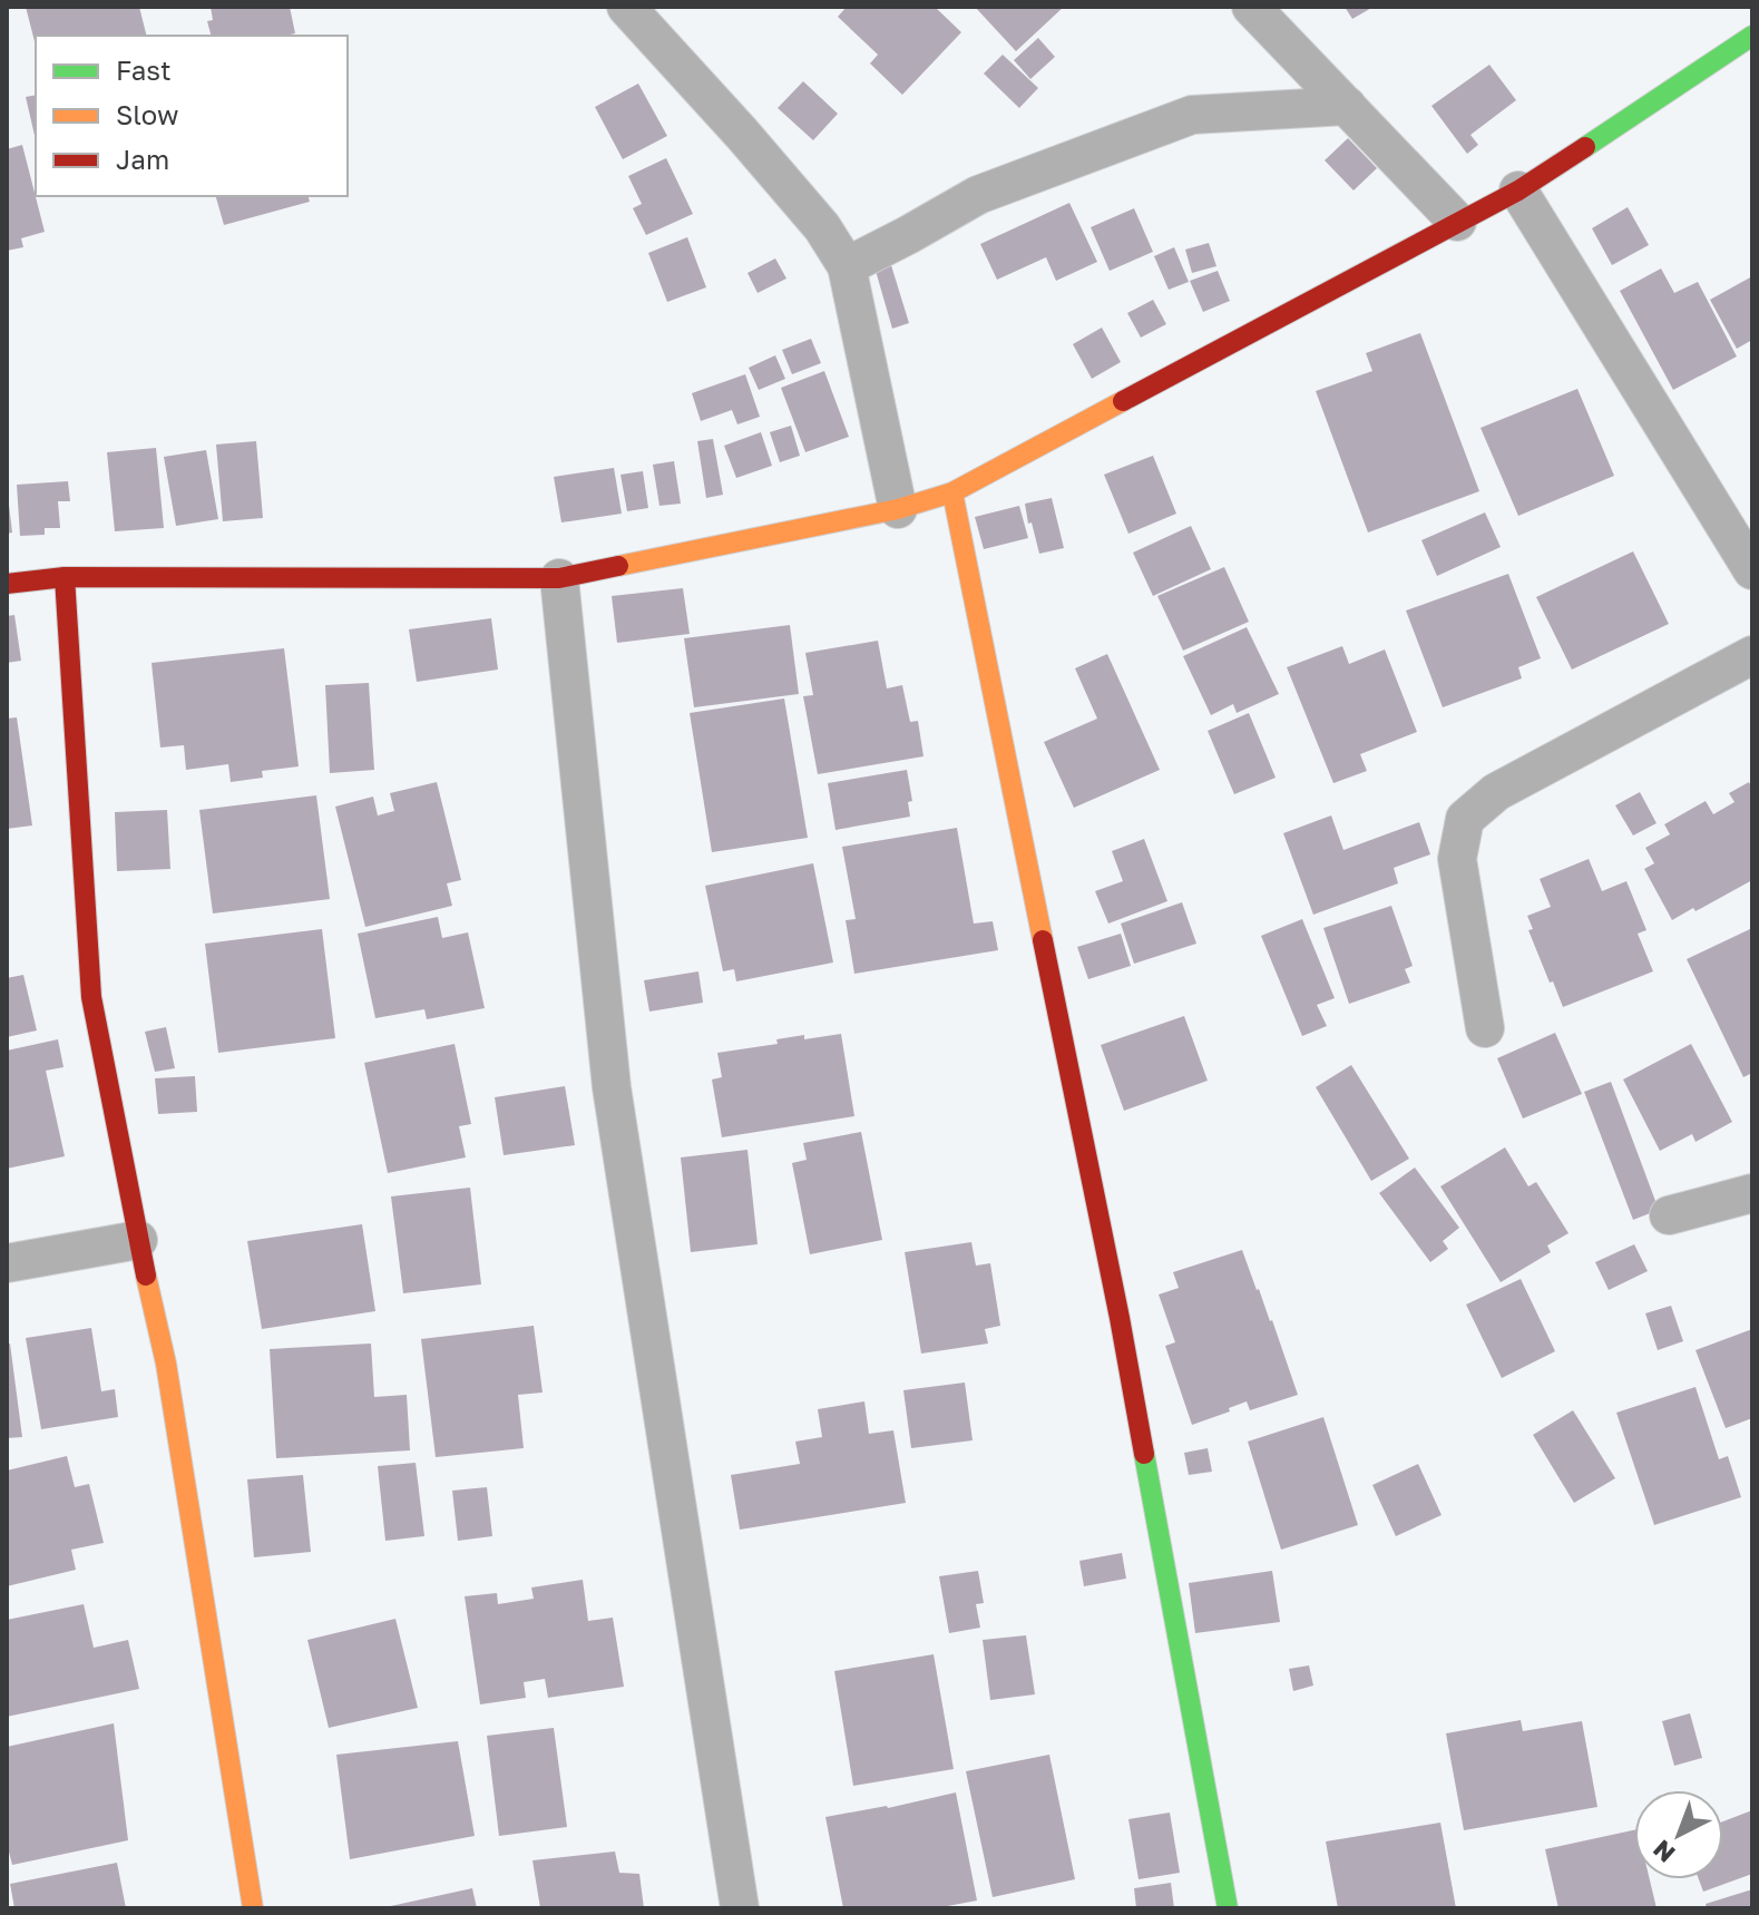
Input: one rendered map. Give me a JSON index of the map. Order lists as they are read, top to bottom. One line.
{"legend":["Fast","Slow","Jam"],"north":"bottom left"}
